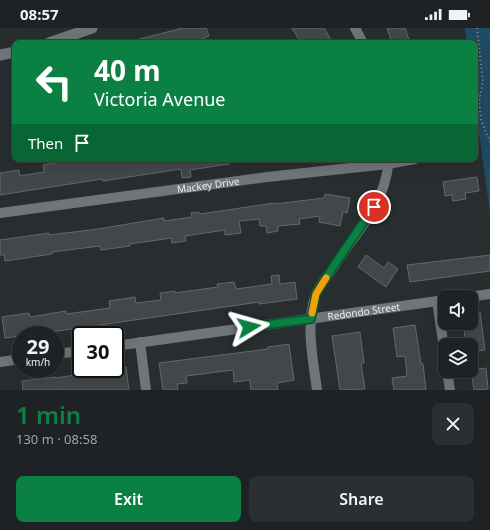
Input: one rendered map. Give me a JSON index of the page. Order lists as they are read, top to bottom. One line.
{"streets":{"street":["Mackey Drive","Redondo Street"]},"page":{"status":"08:57","turn":["40 m","Victoria Avenue"],"then":"Then","speed":"29 km/h","limit":"30","heading":["1 min","130 m · 08:58"],"buttons":["Exit","Share"]}}
